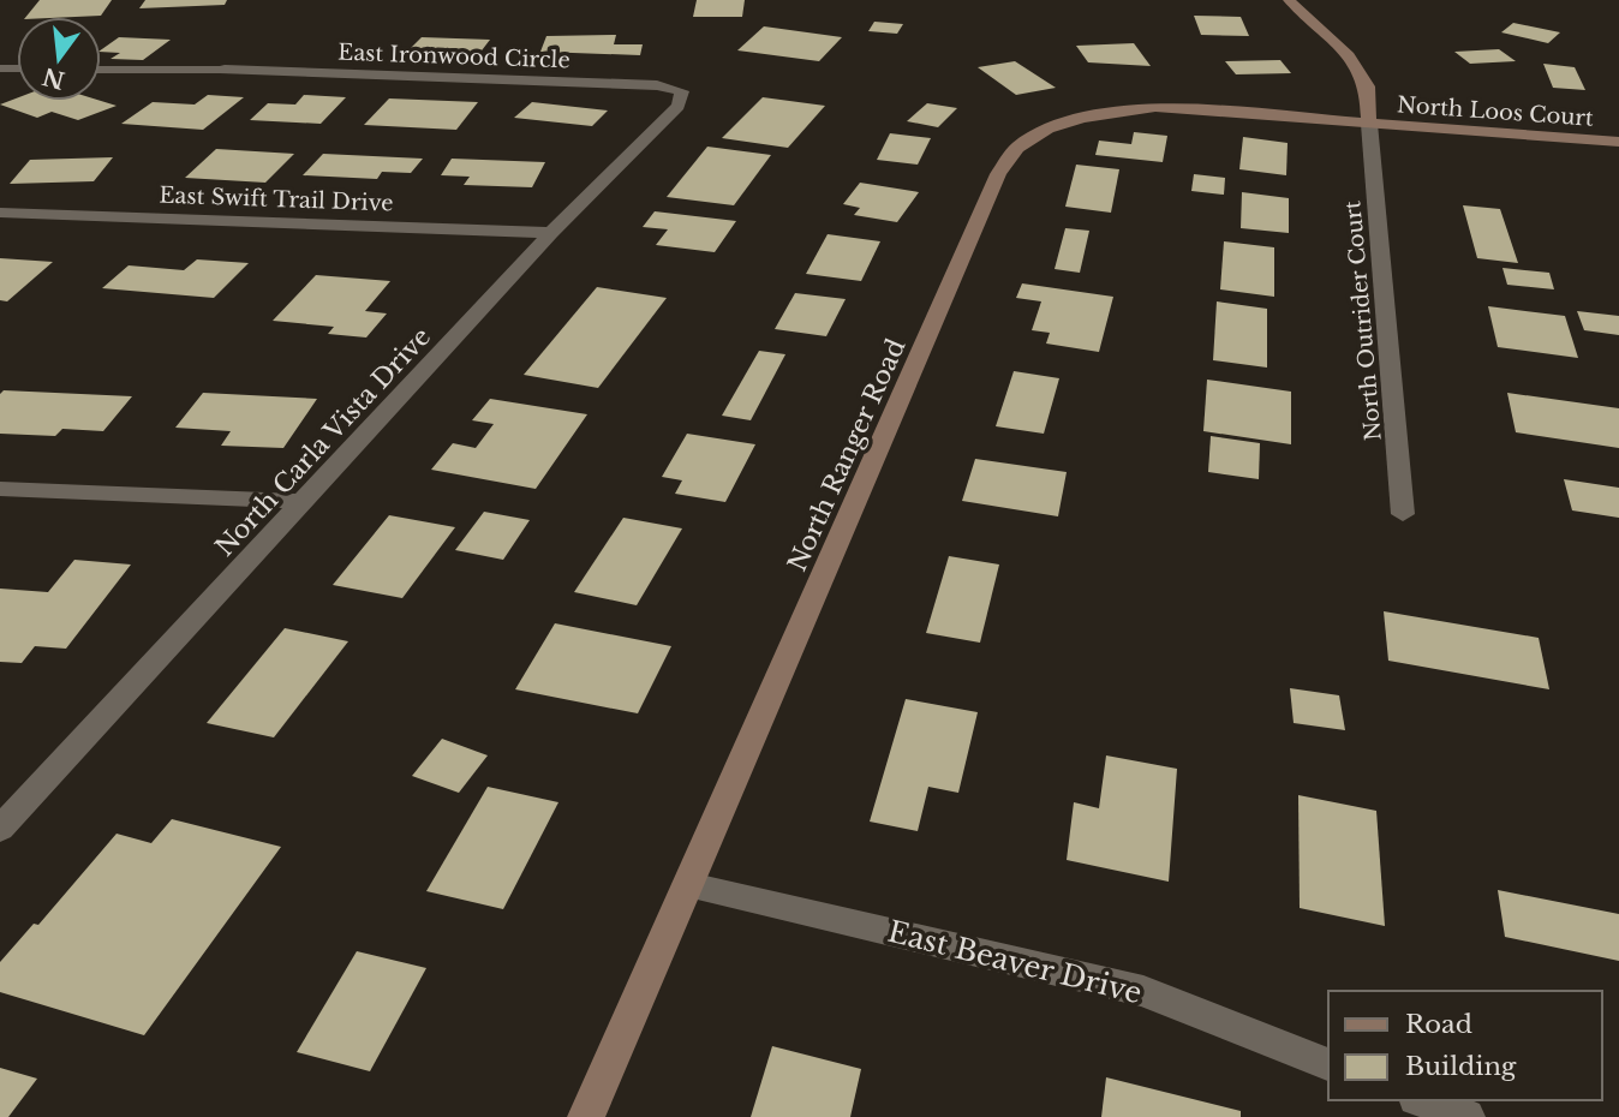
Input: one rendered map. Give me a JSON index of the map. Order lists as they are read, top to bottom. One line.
{"streets":{"street":["East Ironwood Circle","North Loos Court","East Swift Trail Drive","North Outrider Court","North Carla Vista Drive","North Ranger Road","East Beaver Drive"]},"crossings":[["East Ironwood Circle","North Carla Vista Drive"],["North Loos Court","North Outrider Court"],["North Loos Court","North Ranger Road"],["East Swift Trail Drive","North Carla Vista Drive"],["North Outrider Court","North Ranger Road"],["North Ranger Road","East Beaver Drive"]],"legend":["Road","Building"],"north":"bottom"}
